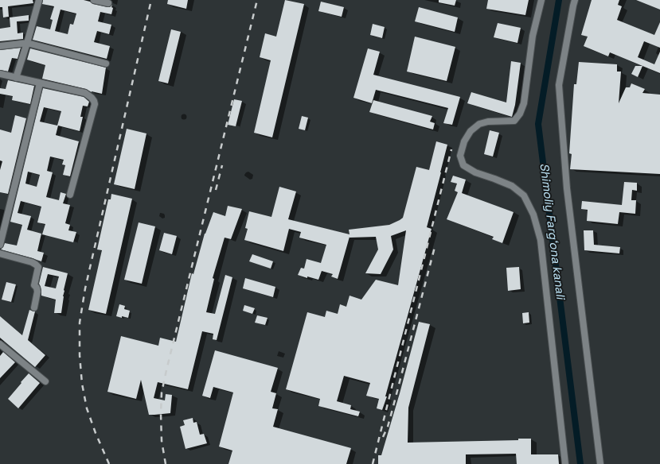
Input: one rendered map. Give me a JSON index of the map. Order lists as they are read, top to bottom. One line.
{"water":["Shimoliy Fargʻona kanali"]}
